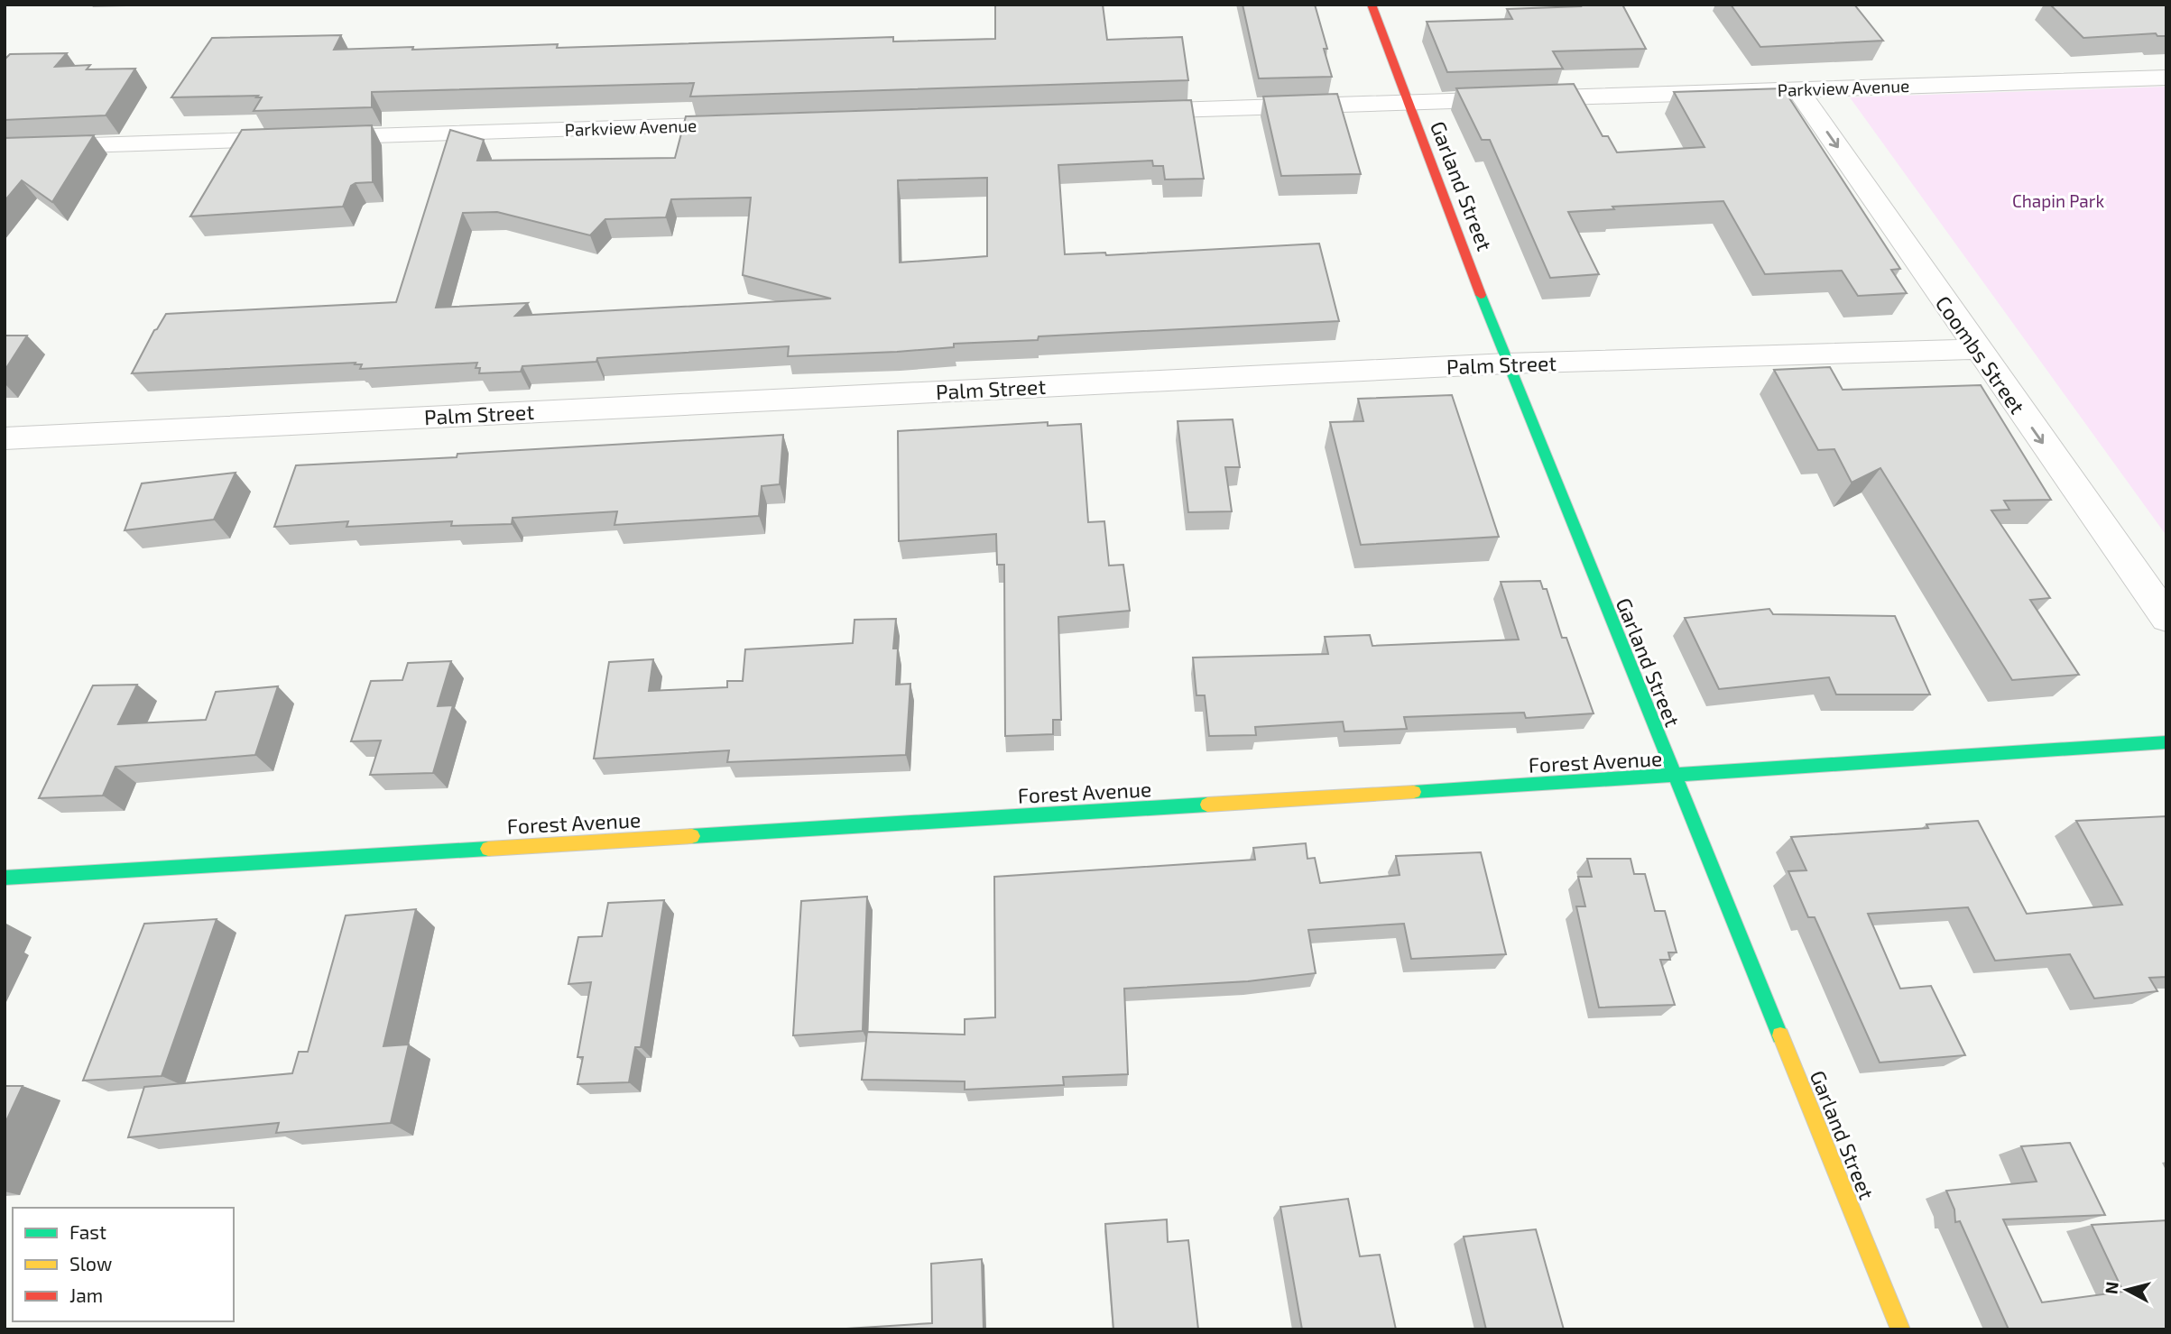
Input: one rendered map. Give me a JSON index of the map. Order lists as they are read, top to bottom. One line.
{"streets":{"street":["Parkview Avenue","Garland Street","Coombs Street","Palm Street","Forest Avenue"]},"crossings":[["Parkview Avenue","Garland Street"],["Parkview Avenue","Coombs Street"],["Garland Street","Palm Street"],["Garland Street","Forest Avenue"],["Coombs Street","Palm Street"]],"one_way":["Coombs Street"],"parks":["Chapin Park"],"legend":["Fast","Slow","Jam"],"north":"left"}
